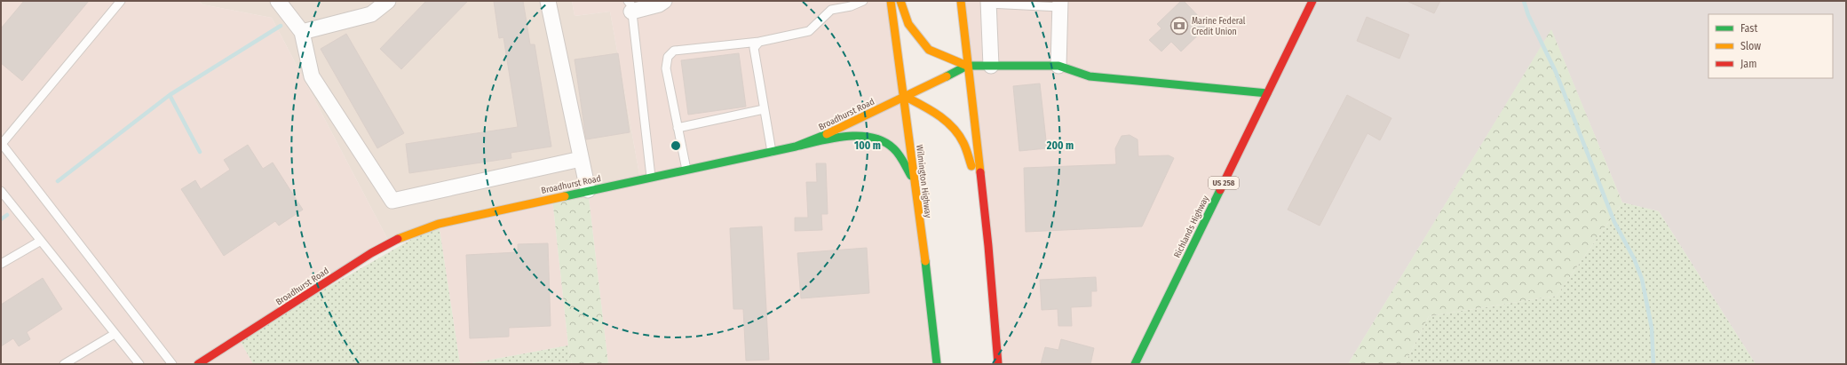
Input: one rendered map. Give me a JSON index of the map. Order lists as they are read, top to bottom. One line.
{"streets":{"main road":["Broadhurst Road","Wilmington Highway","US 258","Richlands Highway"]},"crossings":[["Broadhurst Road","Wilmington Highway"]],"places":{"bank":["Marine Federal Credit Union"]},"legend":["Fast","Slow","Jam"],"rings":["100 m","200 m"]}
